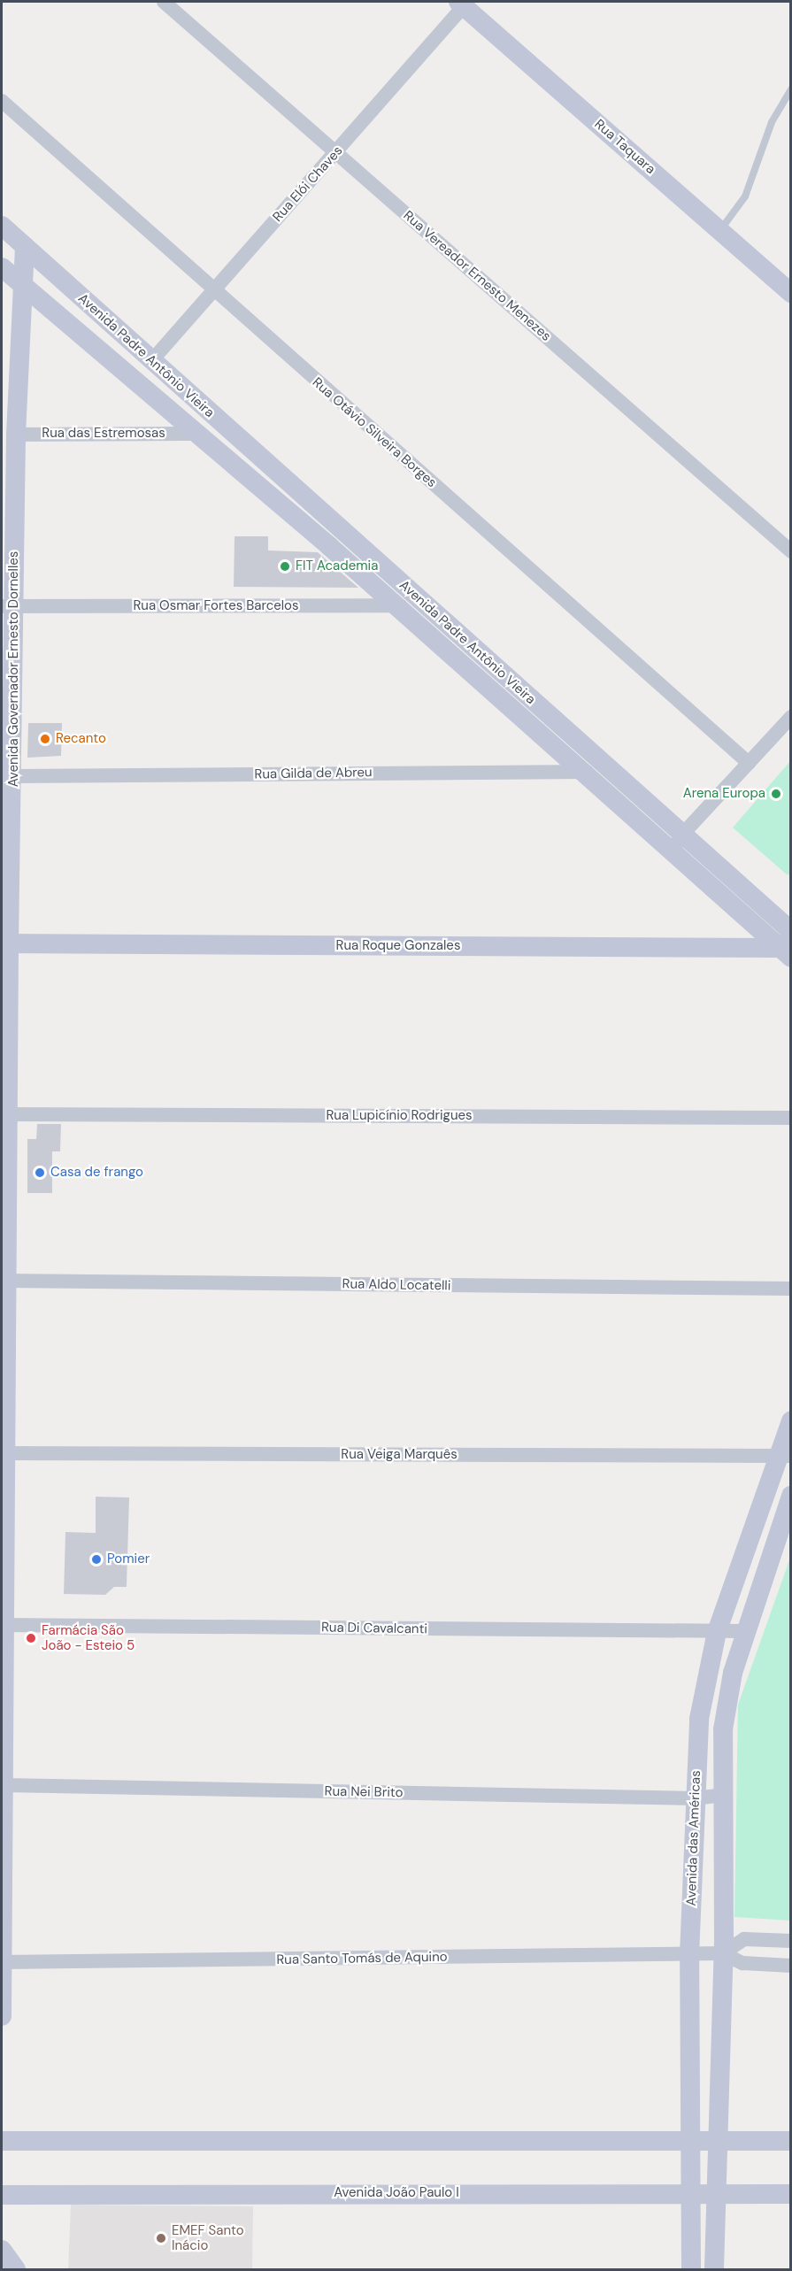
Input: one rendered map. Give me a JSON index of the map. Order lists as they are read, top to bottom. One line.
{"streets":{"main road":["Rua Taquara","Avenida Padre Antônio Vieira","Avenida Governador Ernesto Dornelles","Rua Roque Gonzales","Avenida das Américas","Avenida João Paulo I"],"street":["Rua Elói Chaves","Rua Vereador Ernesto Menezes","Rua Otávio Silveira Borges","Rua das Estremosas","Rua Osmar Fortes Barcelos","Rua Gilda de Abreu","Rua Lupicínio Rodrigues","Rua Aldo Locatelli","Rua Veiga Marquês","Rua Di Cavalcanti","Rua Nei Brito","Rua Santo Tomás de Aquino"]},"crossings":[["Rua Taquara","Rua Elói Chaves"],["Rua Elói Chaves","Rua Vereador Ernesto Menezes"],["Rua Elói Chaves","Avenida Padre Antônio Vieira"],["Rua Elói Chaves","Rua Otávio Silveira Borges"],["Avenida Padre Antônio Vieira","Rua das Estremosas"],["Avenida Padre Antônio Vieira","Rua Osmar Fortes Barcelos"],["Avenida Padre Antônio Vieira","Avenida Governador Ernesto Dornelles"],["Avenida Padre Antônio Vieira","Rua Gilda de Abreu"],["Avenida Padre Antônio Vieira","Rua Roque Gonzales"],["Rua das Estremosas","Avenida Governador Ernesto Dornelles"],["Rua Osmar Fortes Barcelos","Avenida Governador Ernesto Dornelles"],["Avenida Governador Ernesto Dornelles","Rua Gilda de Abreu"],["Avenida Governador Ernesto Dornelles","Rua Roque Gonzales"],["Avenida Governador Ernesto Dornelles","Rua Lupicínio Rodrigues"],["Avenida Governador Ernesto Dornelles","Rua Aldo Locatelli"],["Avenida Governador Ernesto Dornelles","Rua Veiga Marquês"],["Avenida Governador Ernesto Dornelles","Rua Di Cavalcanti"],["Avenida Governador Ernesto Dornelles","Rua Nei Brito"],["Avenida Governador Ernesto Dornelles","Rua Santo Tomás de Aquino"],["Rua Veiga Marquês","Avenida das Américas"],["Rua Di Cavalcanti","Avenida das Américas"],["Rua Nei Brito","Avenida das Américas"],["Avenida das Américas","Rua Santo Tomás de Aquino"],["Avenida das Américas","Avenida João Paulo I"]],"places":["FIT Academia","Recanto","Arena Europa","Casa de frango","Pomier","Farmácia São João - Esteio 5","EMEF Santo Inácio"]}
